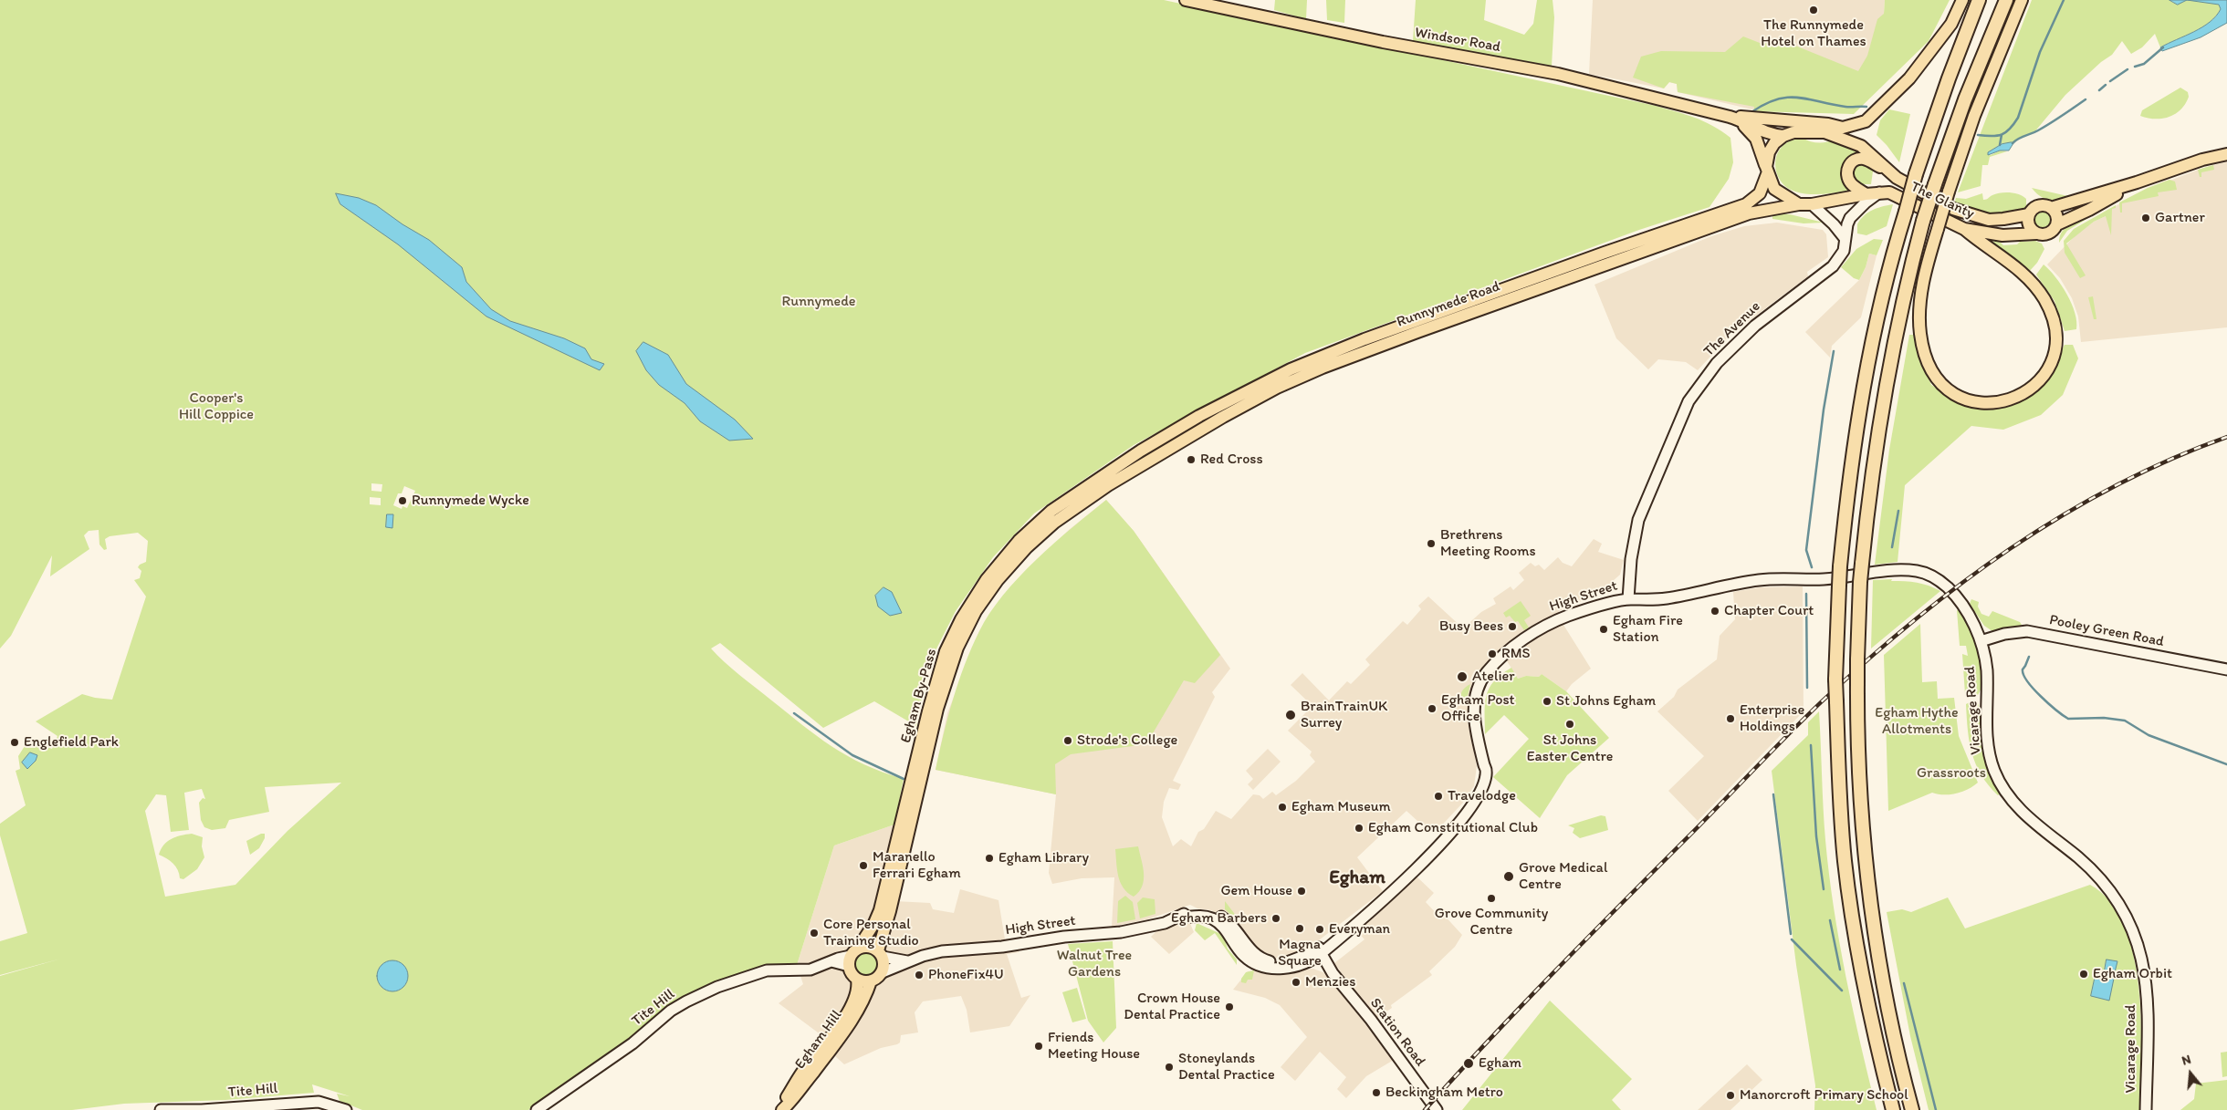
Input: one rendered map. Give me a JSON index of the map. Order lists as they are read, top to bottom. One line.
{"streets":{"main road":["Windsor Road","The Glanty","Runnymede Road","The Avenue","High Street","Pooley Green Road","Egham By-Pass","Vicarage Road","Tite Hill","Station Road","Egham Hill"]},"crossings":[["Windsor Road","Runnymede Road"],["The Glanty","Runnymede Road"],["Runnymede Road","The Avenue"],["Runnymede Road","Egham By-Pass"],["The Avenue","High Street"],["High Street","Egham By-Pass"],["High Street","Vicarage Road"],["High Street","Tite Hill"],["High Street","Station Road"],["High Street","Egham Hill"],["Pooley Green Road","Vicarage Road"],["Egham By-Pass","Tite Hill"],["Egham By-Pass","Egham Hill"],["Tite Hill","Egham Hill"]],"districts":["Egham"],"parks":["Runnymede","Cooper's Hill Coppice","Egham Hythe Allotments","Grassroots","Walnut Tree Gardens"],"places":["The Runnymede Hotel on Thames","Gartner","Red Cross","Runnymede Wycke","Brethrens Meeting Rooms","Chapter Court","Busy Bees","Egham Fire Station","RMS","Atelier","St Johns Egham","Egham Post Office","BrainTrainUK Surrey","Enterprise Holdings","St Johns Easter Centre","Strode's College","Englefield Park","Travelodge","Egham Museum","Egham Constitutional Club","Egham Library","Maranello Ferrari Egham","Grove Medical Centre","Gem House","Grove Community Centre","Egham Barbers","Magna Square","Everyman","Core Personal Training Studio","Egham Orbit","PhoneFix4U","Menzies","Crown House Dental Practice","Friends Meeting House","Egham","Stoneylands Dental Practice","Beckingham Metro","Manorcroft Primary School"],"north":"top"}
